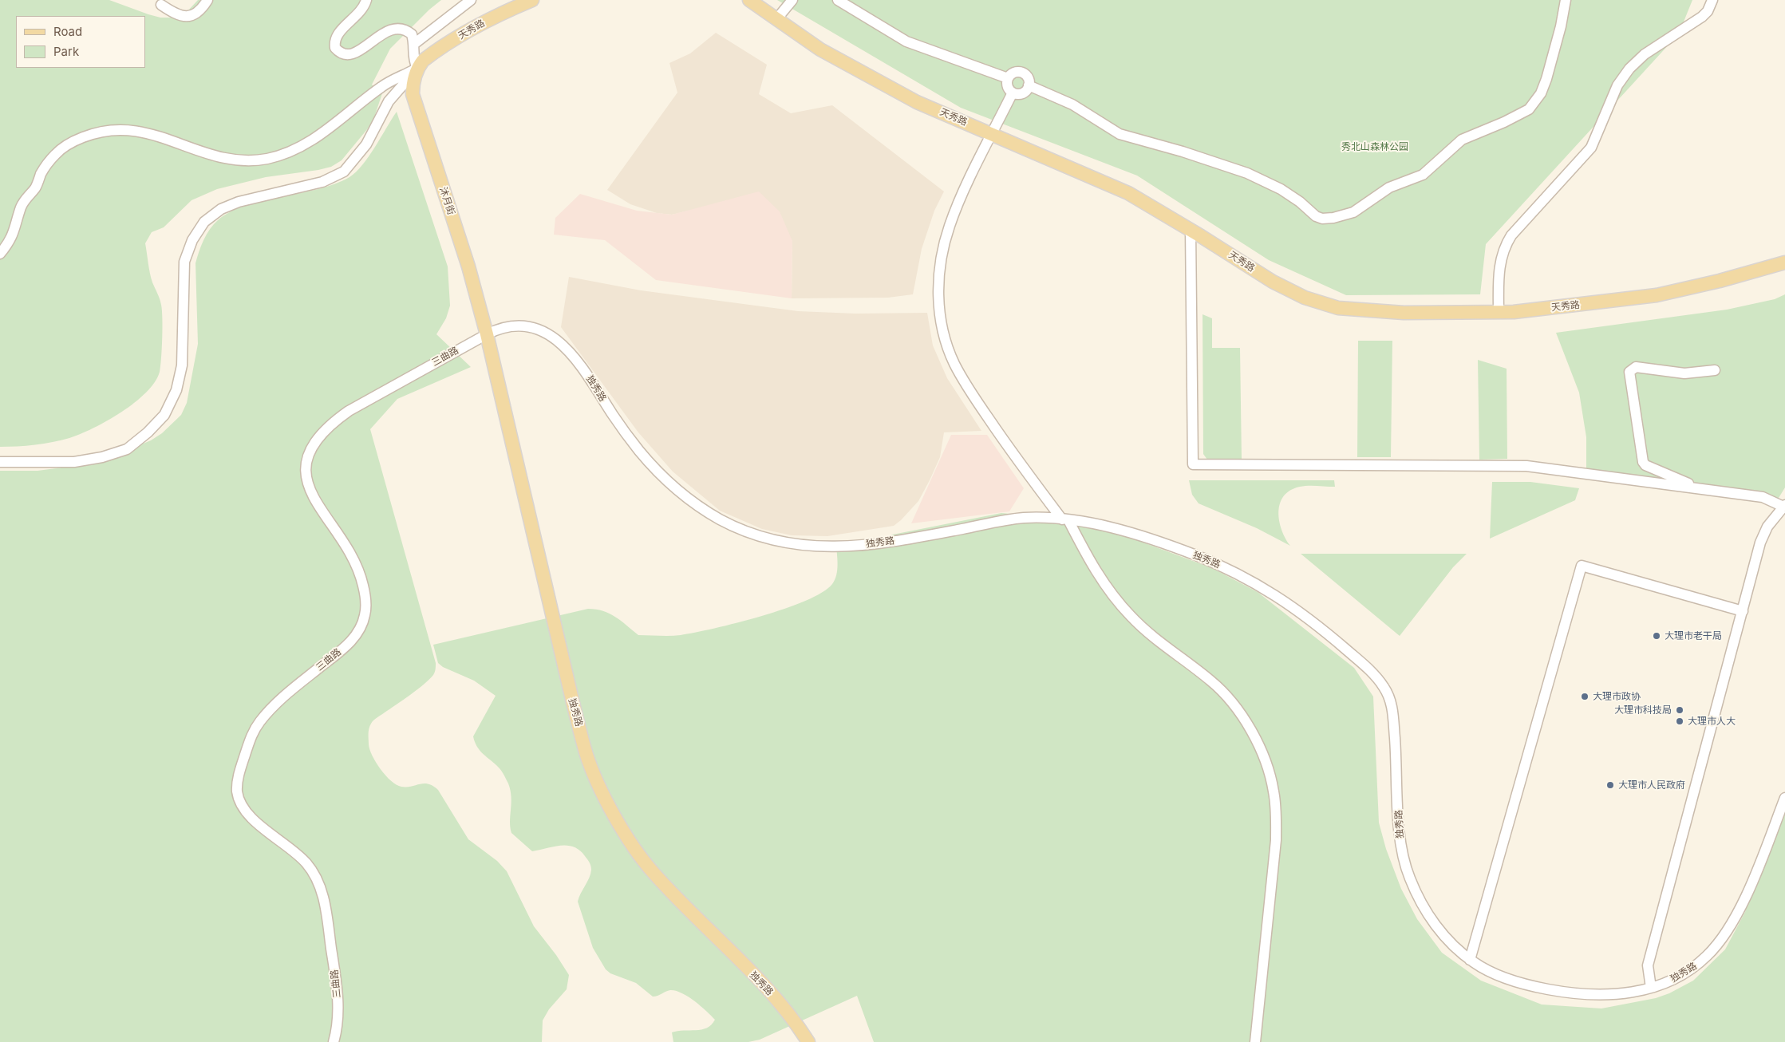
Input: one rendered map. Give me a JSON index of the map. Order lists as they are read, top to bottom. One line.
{"streets":{"main road":["天秀路","沐月街","独秀路"],"street":["三曲路"]},"crossings":[["天秀路","沐月街"],["沐月街","三曲路"],["沐月街","独秀路"],["三曲路","独秀路"]],"parks":["秀北山森林公园"],"places":["大理市老干局","大理市政协","大理市科技局","大理市人大","大理市人民政府"],"legend":["Road","Park"]}
